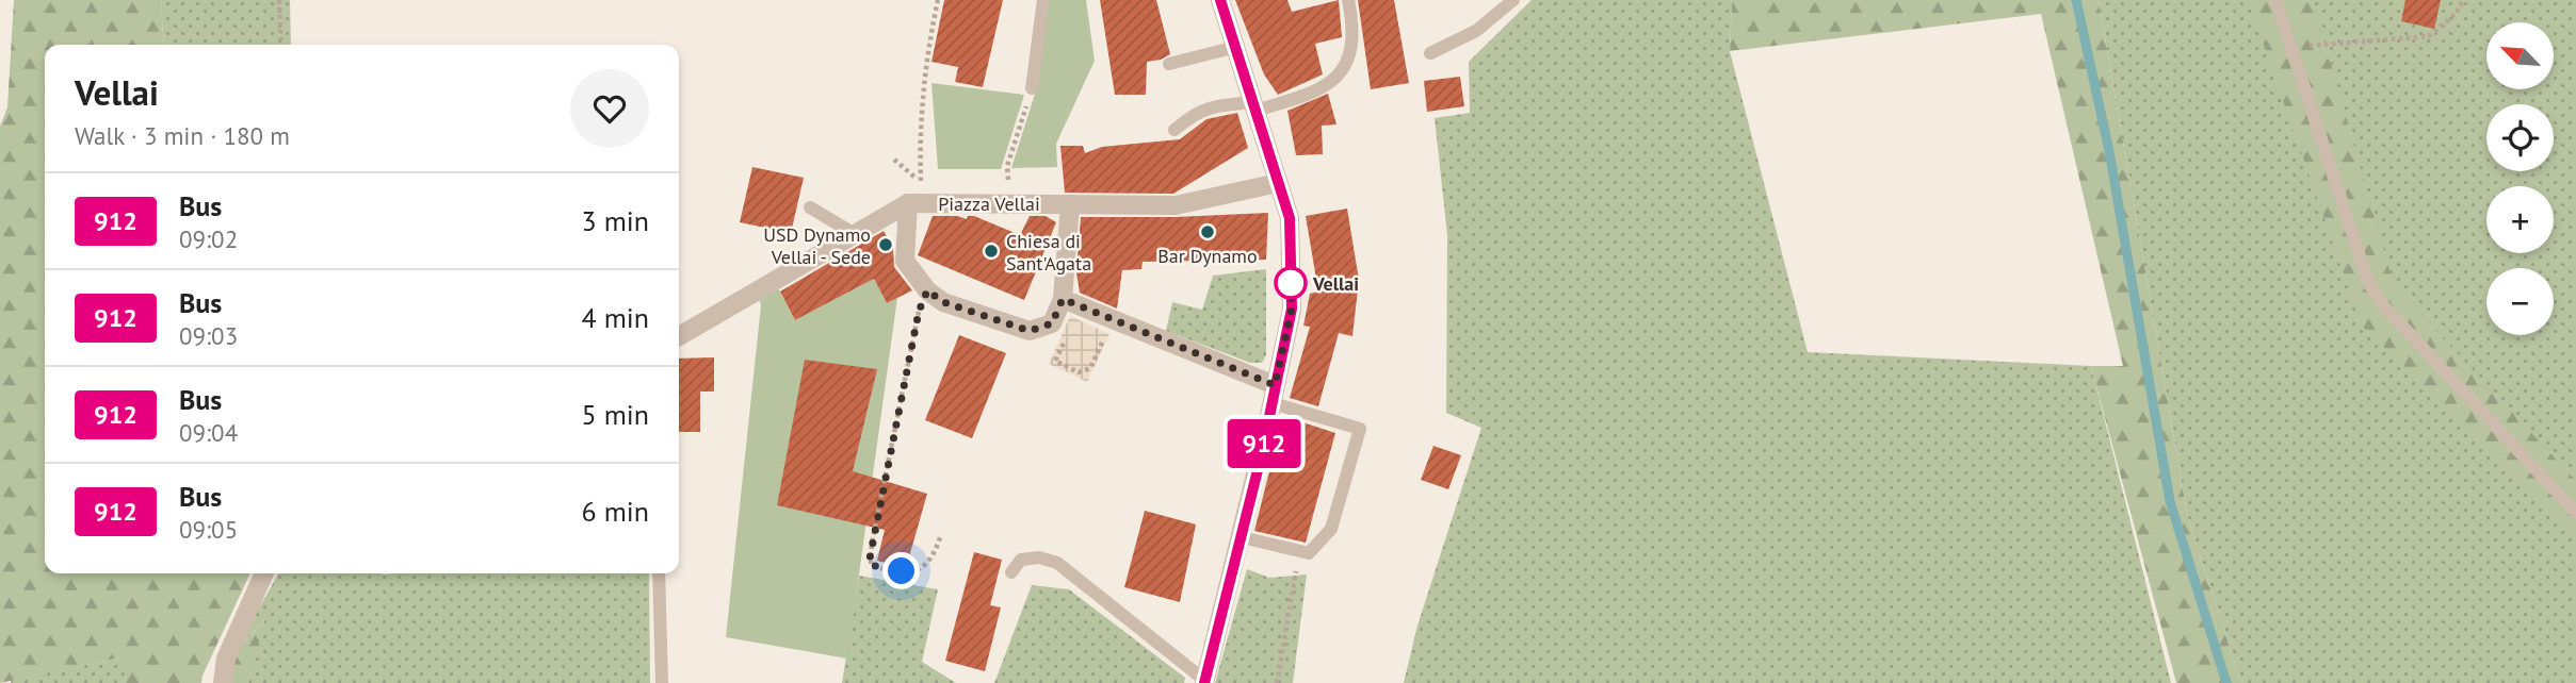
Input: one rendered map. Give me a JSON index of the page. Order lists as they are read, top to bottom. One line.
{"streets":{"street":["Piazza Vellai"]},"places":["Bar Dynamo","USD Dynamo Vellai - Sede","Chiesa di Sant'Agata","Vellai"],"lines":["bus line 912"],"north":"top left","page":{"on_map":"912","map_buttons":["+","−"],"heading":["Vellai","Walk · 3 min · 180 m"],"list":[{"mark":"912","name":"Bus","note":"09:02","value":"3 min"},{"mark":"912","name":"Bus","note":"09:03","value":"4 min"},{"mark":"912","name":"Bus","note":"09:04","value":"5 min"},{"mark":"912","name":"Bus","note":"09:05","value":"6 min"}]}}
